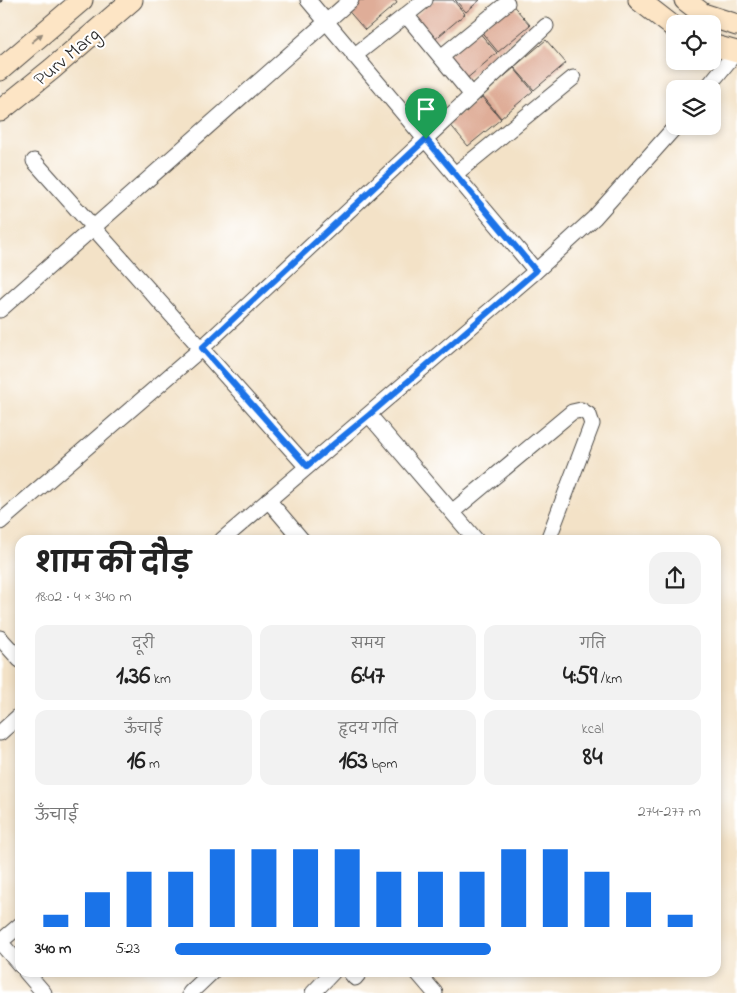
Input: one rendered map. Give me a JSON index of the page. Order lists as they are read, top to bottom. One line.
{"streets":{"main road":["Purv Marg"]},"page":{"heading":["शाम की दौड़","18:02 · 4 × 340 m"],"stats":[["दूरी","1.36 km"],["समय","6:47"],["गति","4:59 /km"],["ऊँचाई","16 m"],["हृदय गति","163 bpm"],["kcal","84"]],"chart":["ऊँचाई","274–277 m"],"list":[{"name":"340 m","note":"5:23"}]}}
